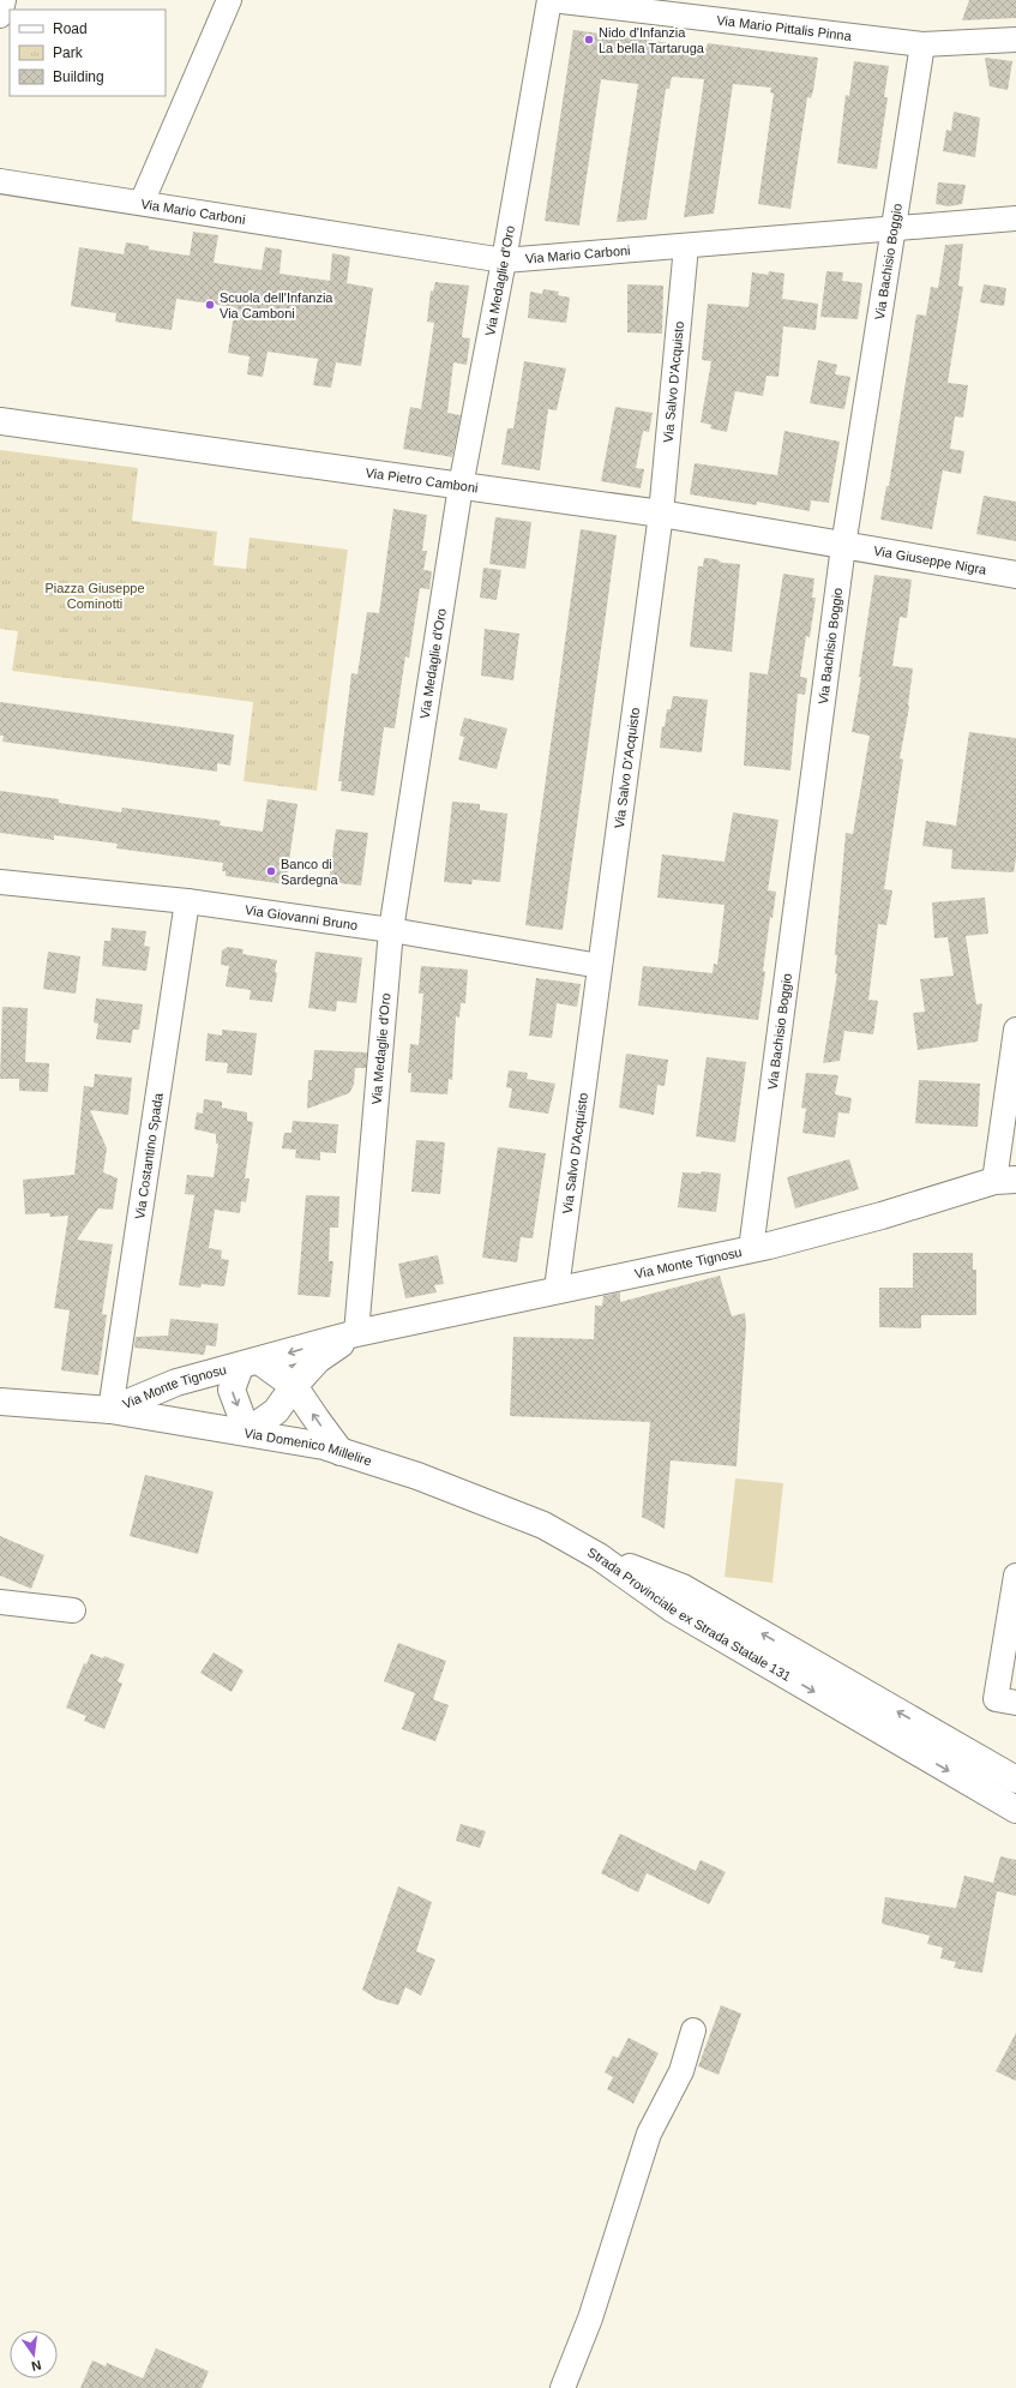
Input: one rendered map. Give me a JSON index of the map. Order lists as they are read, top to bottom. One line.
{"streets":{"street":["Via Mario Pittalis Pinna","Via Mario Carboni","Via Bachisio Boggio","Via Medaglie d'Oro","Via Salvo D'Acquisto","Via Pietro Camboni","Via Giuseppe Nigra","Via Giovanni Bruno","Via Costantino Spada","Via Monte Tignosu","Via Domenico Millelire","Strada Provinciale ex Strada Statale 131"]},"crossings":[["Via Mario Pittalis Pinna","Via Bachisio Boggio"],["Via Mario Pittalis Pinna","Via Medaglie d'Oro"],["Via Mario Carboni","Via Bachisio Boggio"],["Via Mario Carboni","Via Medaglie d'Oro"],["Via Mario Carboni","Via Salvo D'Acquisto"],["Via Bachisio Boggio","Via Pietro Camboni"],["Via Bachisio Boggio","Via Giuseppe Nigra"],["Via Bachisio Boggio","Via Monte Tignosu"],["Via Medaglie d'Oro","Via Pietro Camboni"],["Via Medaglie d'Oro","Via Giovanni Bruno"],["Via Medaglie d'Oro","Via Monte Tignosu"],["Via Salvo D'Acquisto","Via Pietro Camboni"],["Via Salvo D'Acquisto","Via Giovanni Bruno"],["Via Salvo D'Acquisto","Via Monte Tignosu"],["Via Pietro Camboni","Via Giuseppe Nigra"],["Via Giovanni Bruno","Via Costantino Spada"],["Via Costantino Spada","Via Monte Tignosu"],["Via Costantino Spada","Via Domenico Millelire"],["Via Monte Tignosu","Via Domenico Millelire"],["Via Domenico Millelire","Strada Provinciale ex Strada Statale 131"]],"parks":["Piazza Giuseppe Cominotti"],"places":["Nido d'Infanzia La bella Tartaruga","Scuola dell'Infanzia Via Camboni","Banco di Sardegna"],"legend":["Road","Park","Building"],"north":"bottom"}
